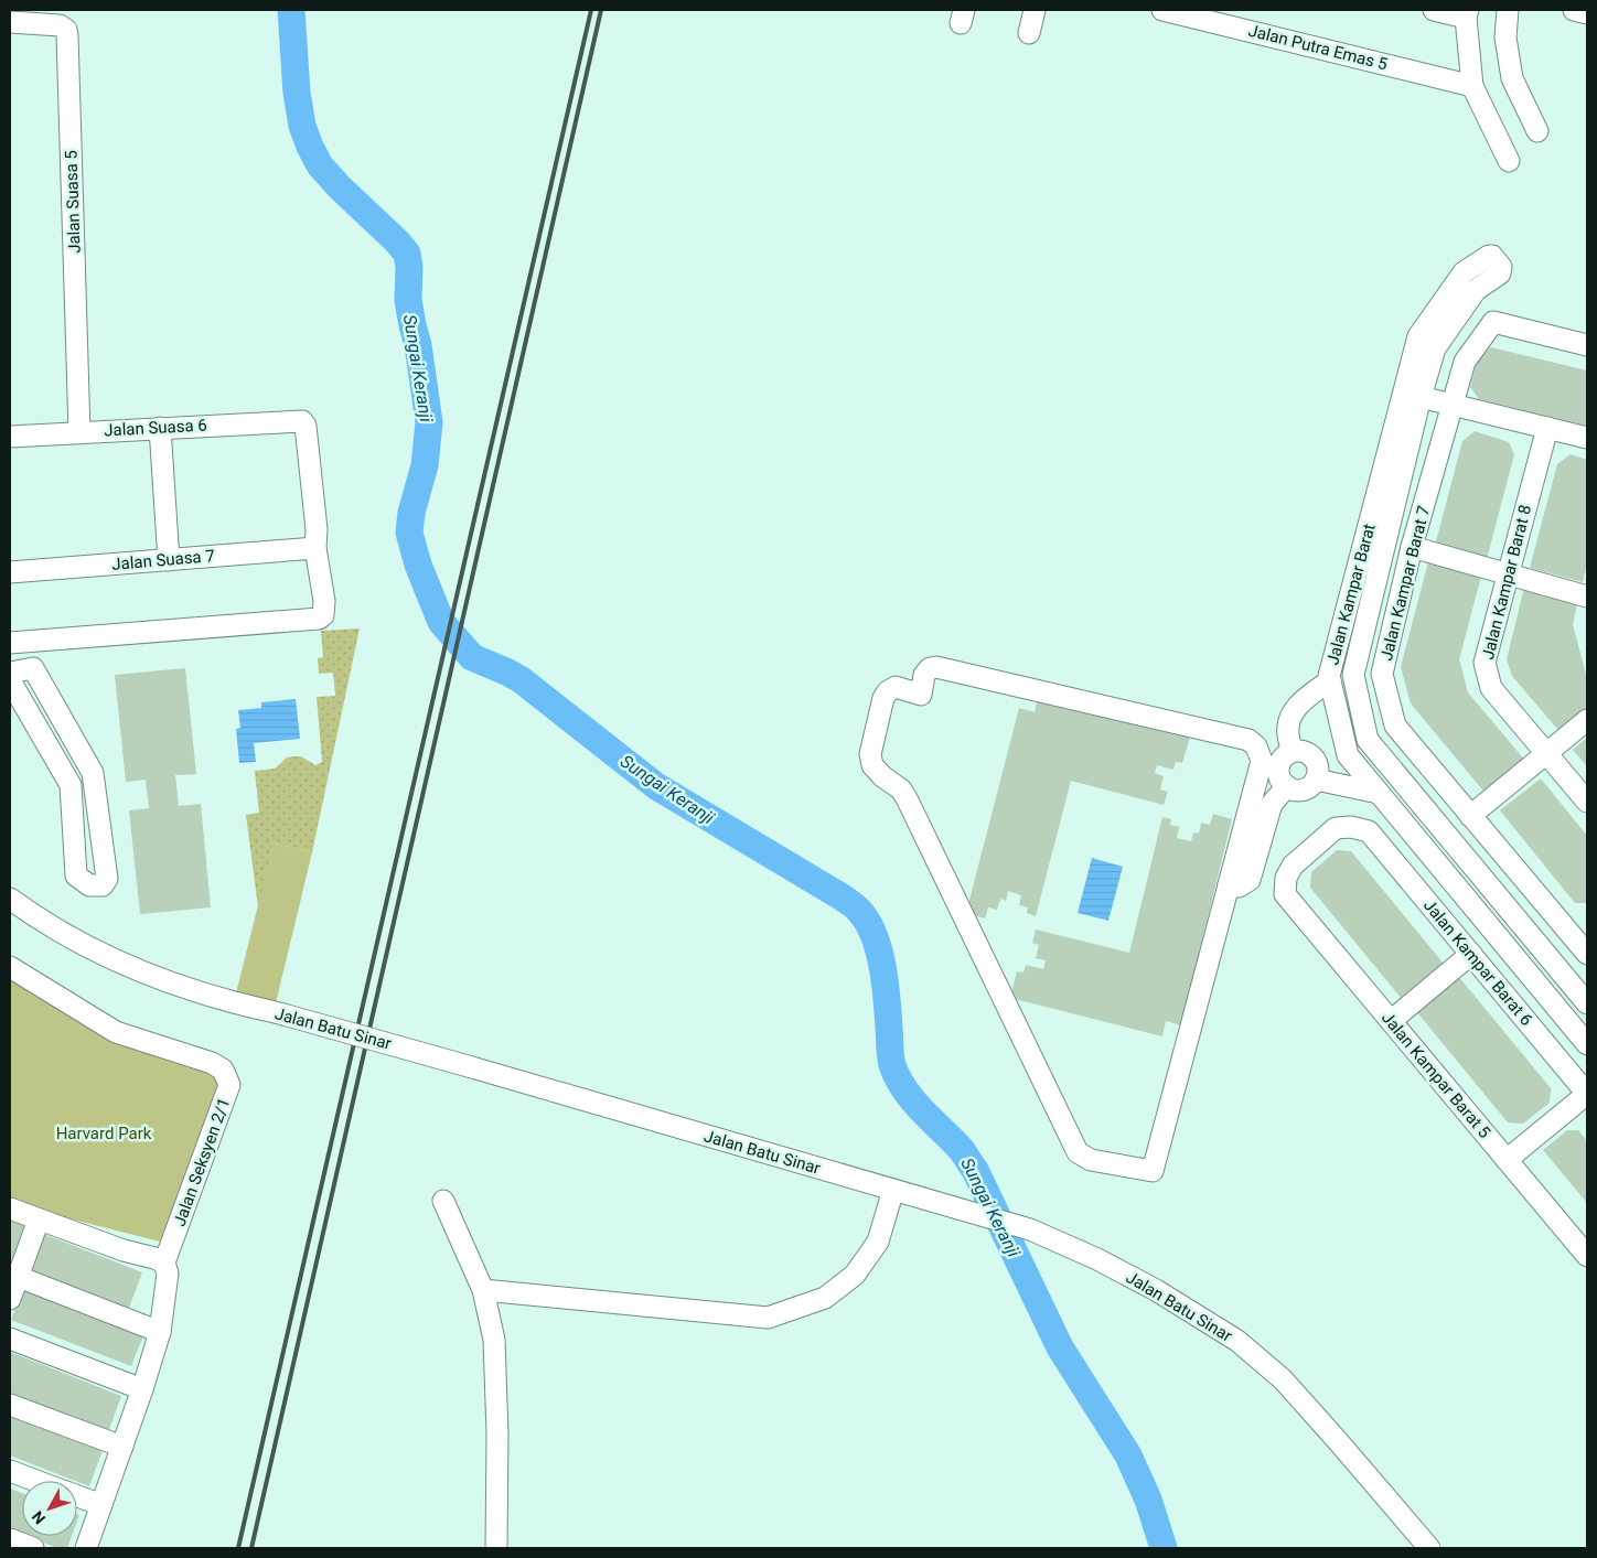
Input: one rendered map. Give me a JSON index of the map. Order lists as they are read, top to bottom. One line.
{"streets":{"street":["Jalan Putra Emas 5","Jalan Suasa 5","Jalan Suasa 6","Jalan Suasa 7","Jalan Kampar Barat 8","Jalan Kampar Barat 7","Jalan Kampar Barat","Jalan Kampar Barat 6","Jalan Batu Sinar","Jalan Kampar Barat 5","Jalan Seksyen 2/1"]},"crossings":[["Jalan Suasa 5","Jalan Suasa 6"],["Jalan Suasa 6","Jalan Suasa 7"],["Jalan Kampar Barat 6","Jalan Kampar Barat 5"]],"water":["Sungai Keranji"],"parks":["Harvard Park"],"north":"bottom left"}
